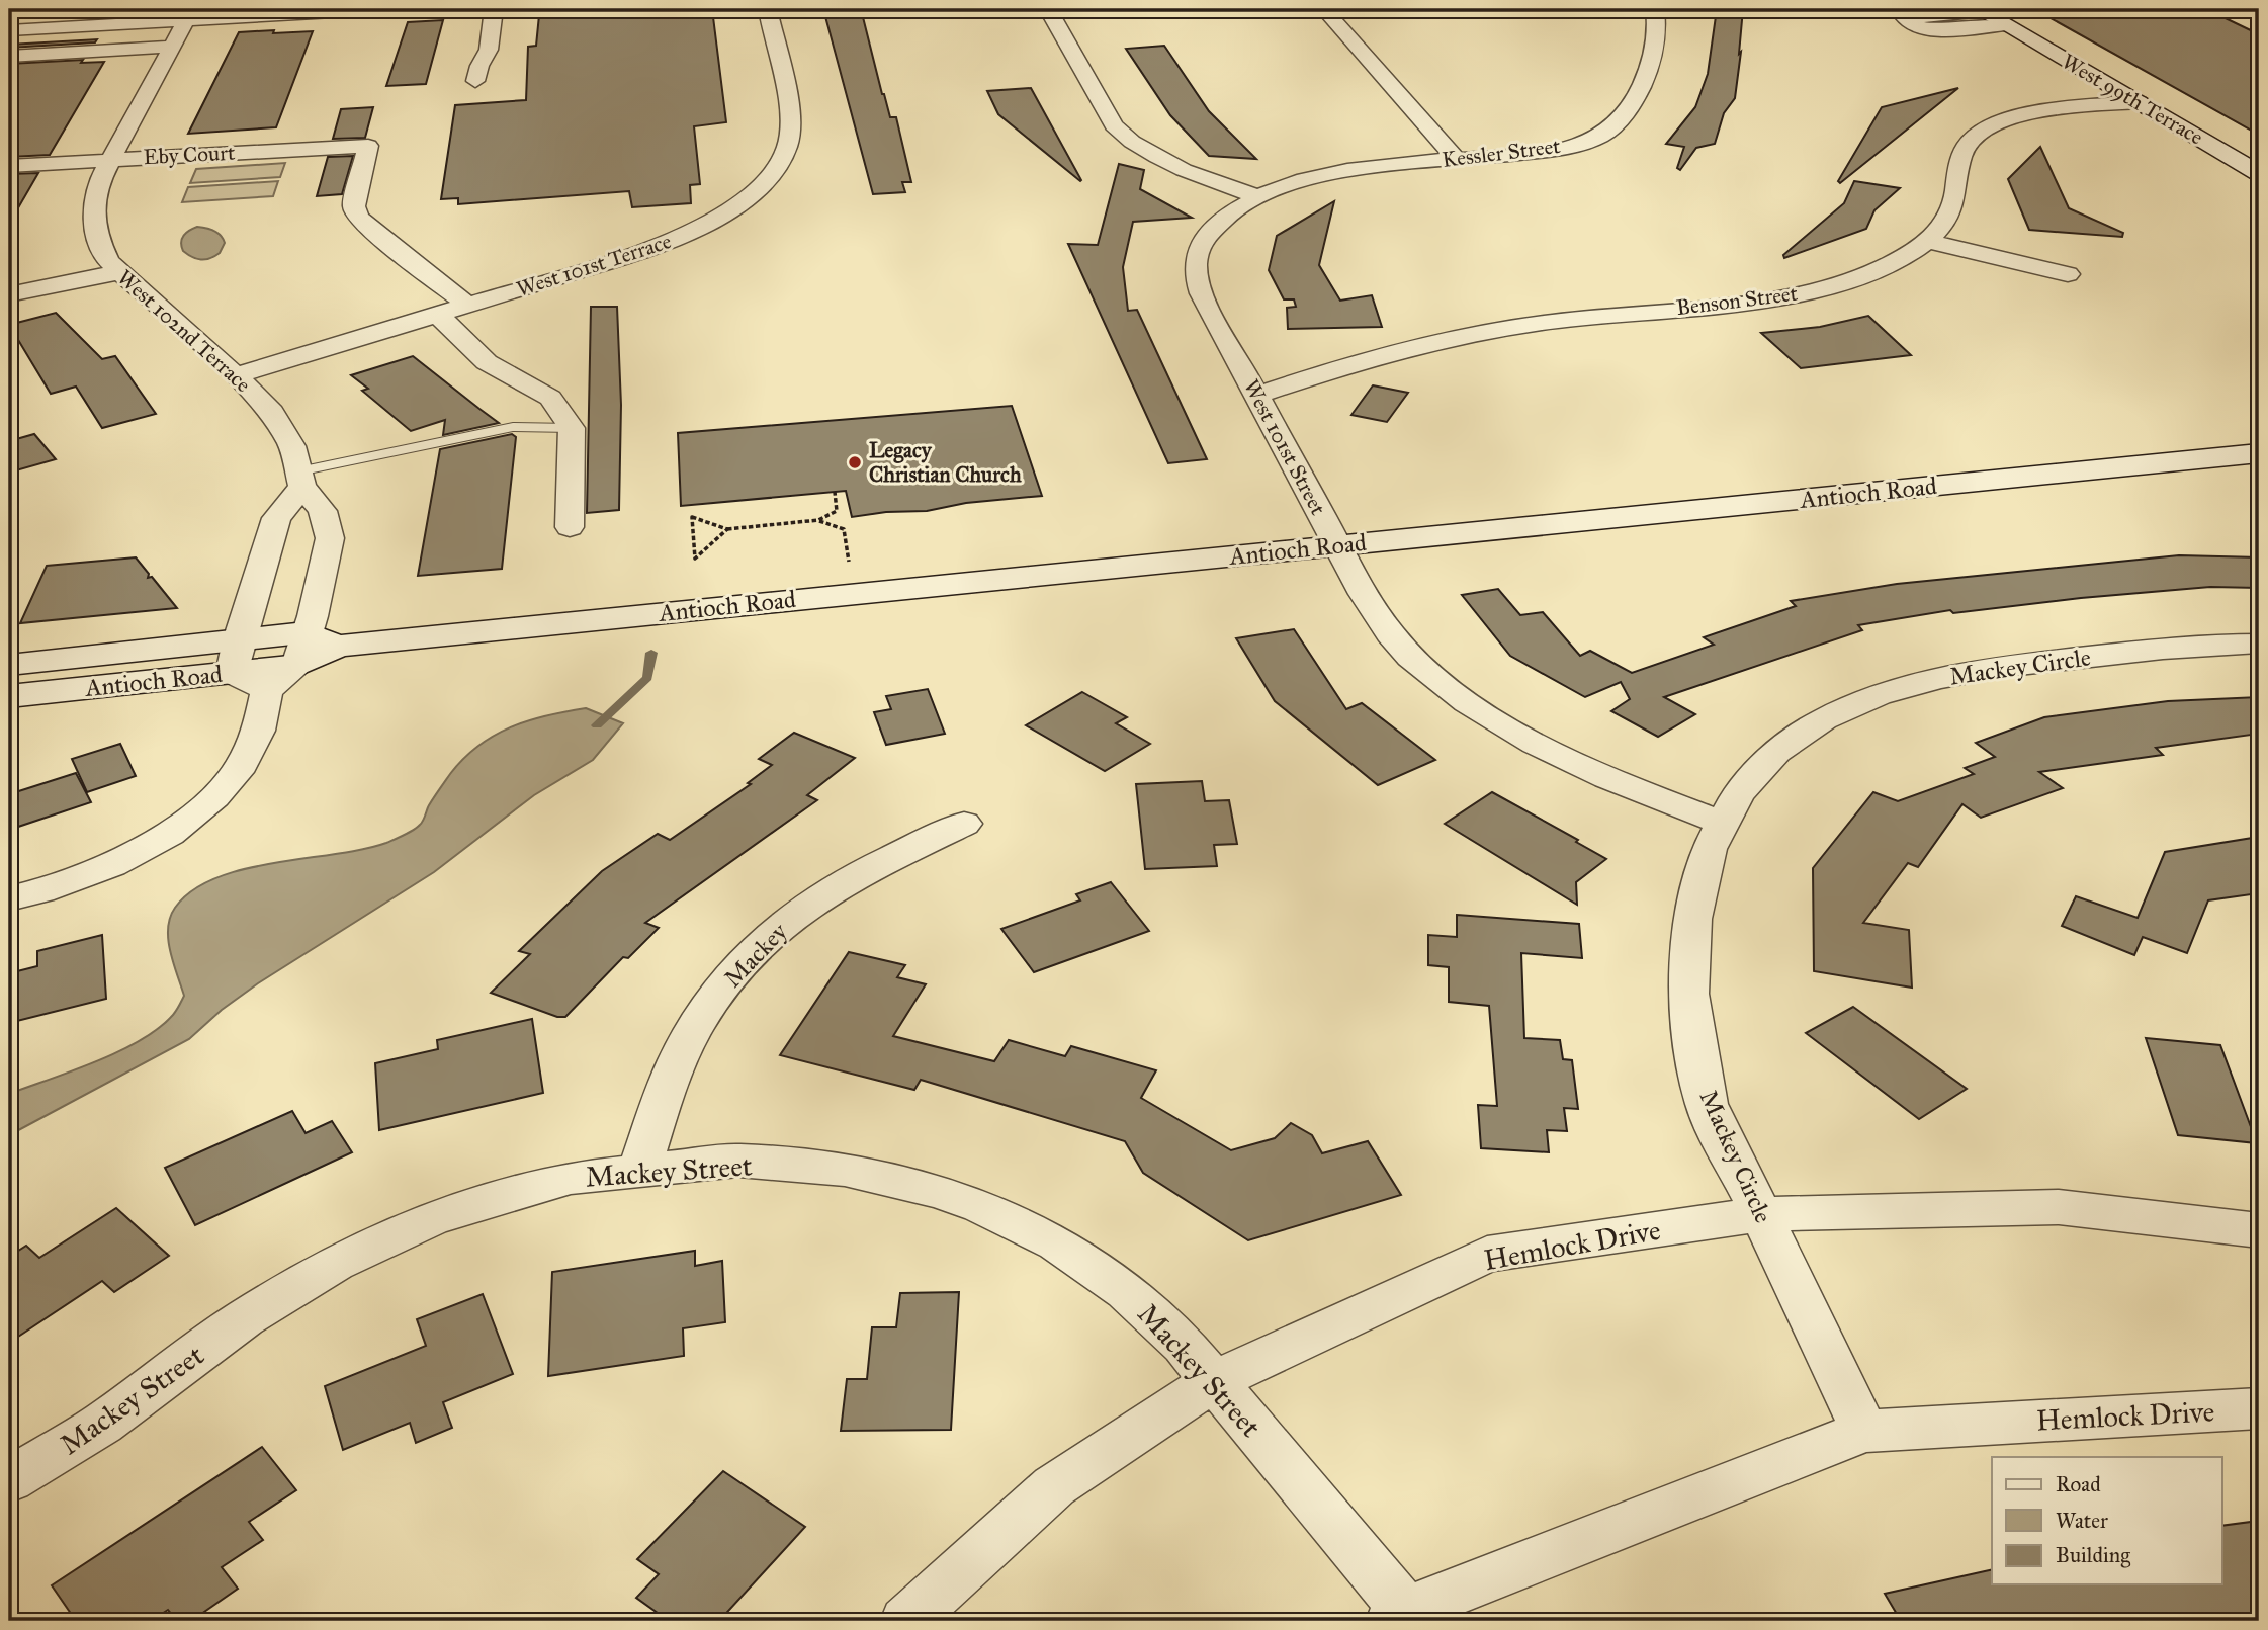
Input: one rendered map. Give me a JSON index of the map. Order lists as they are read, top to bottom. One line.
{"streets":{"main road":["West 99th Terrace","Antioch Road"],"street":["Kessler Street","Eby Court","West 101st Terrace","Benson Street","West 102nd Terrace","West 101st Street","Mackey Circle","Mackey","Mackey Street","Hemlock Drive"]},"crossings":[["West 99th Terrace","Benson Street"],["Kessler Street","West 101st Street"],["Eby Court","West 101st Terrace"],["Eby Court","West 102nd Terrace"],["West 101st Terrace","West 102nd Terrace"],["Benson Street","West 101st Street"],["West 102nd Terrace","Antioch Road"],["West 101st Street","Antioch Road"],["West 101st Street","Mackey Circle"],["Mackey Circle","Hemlock Drive"],["Mackey","Mackey Street"],["Mackey Street","Hemlock Drive"]],"places":["Legacy Christian Church"],"legend":["Road","Water","Building"]}
